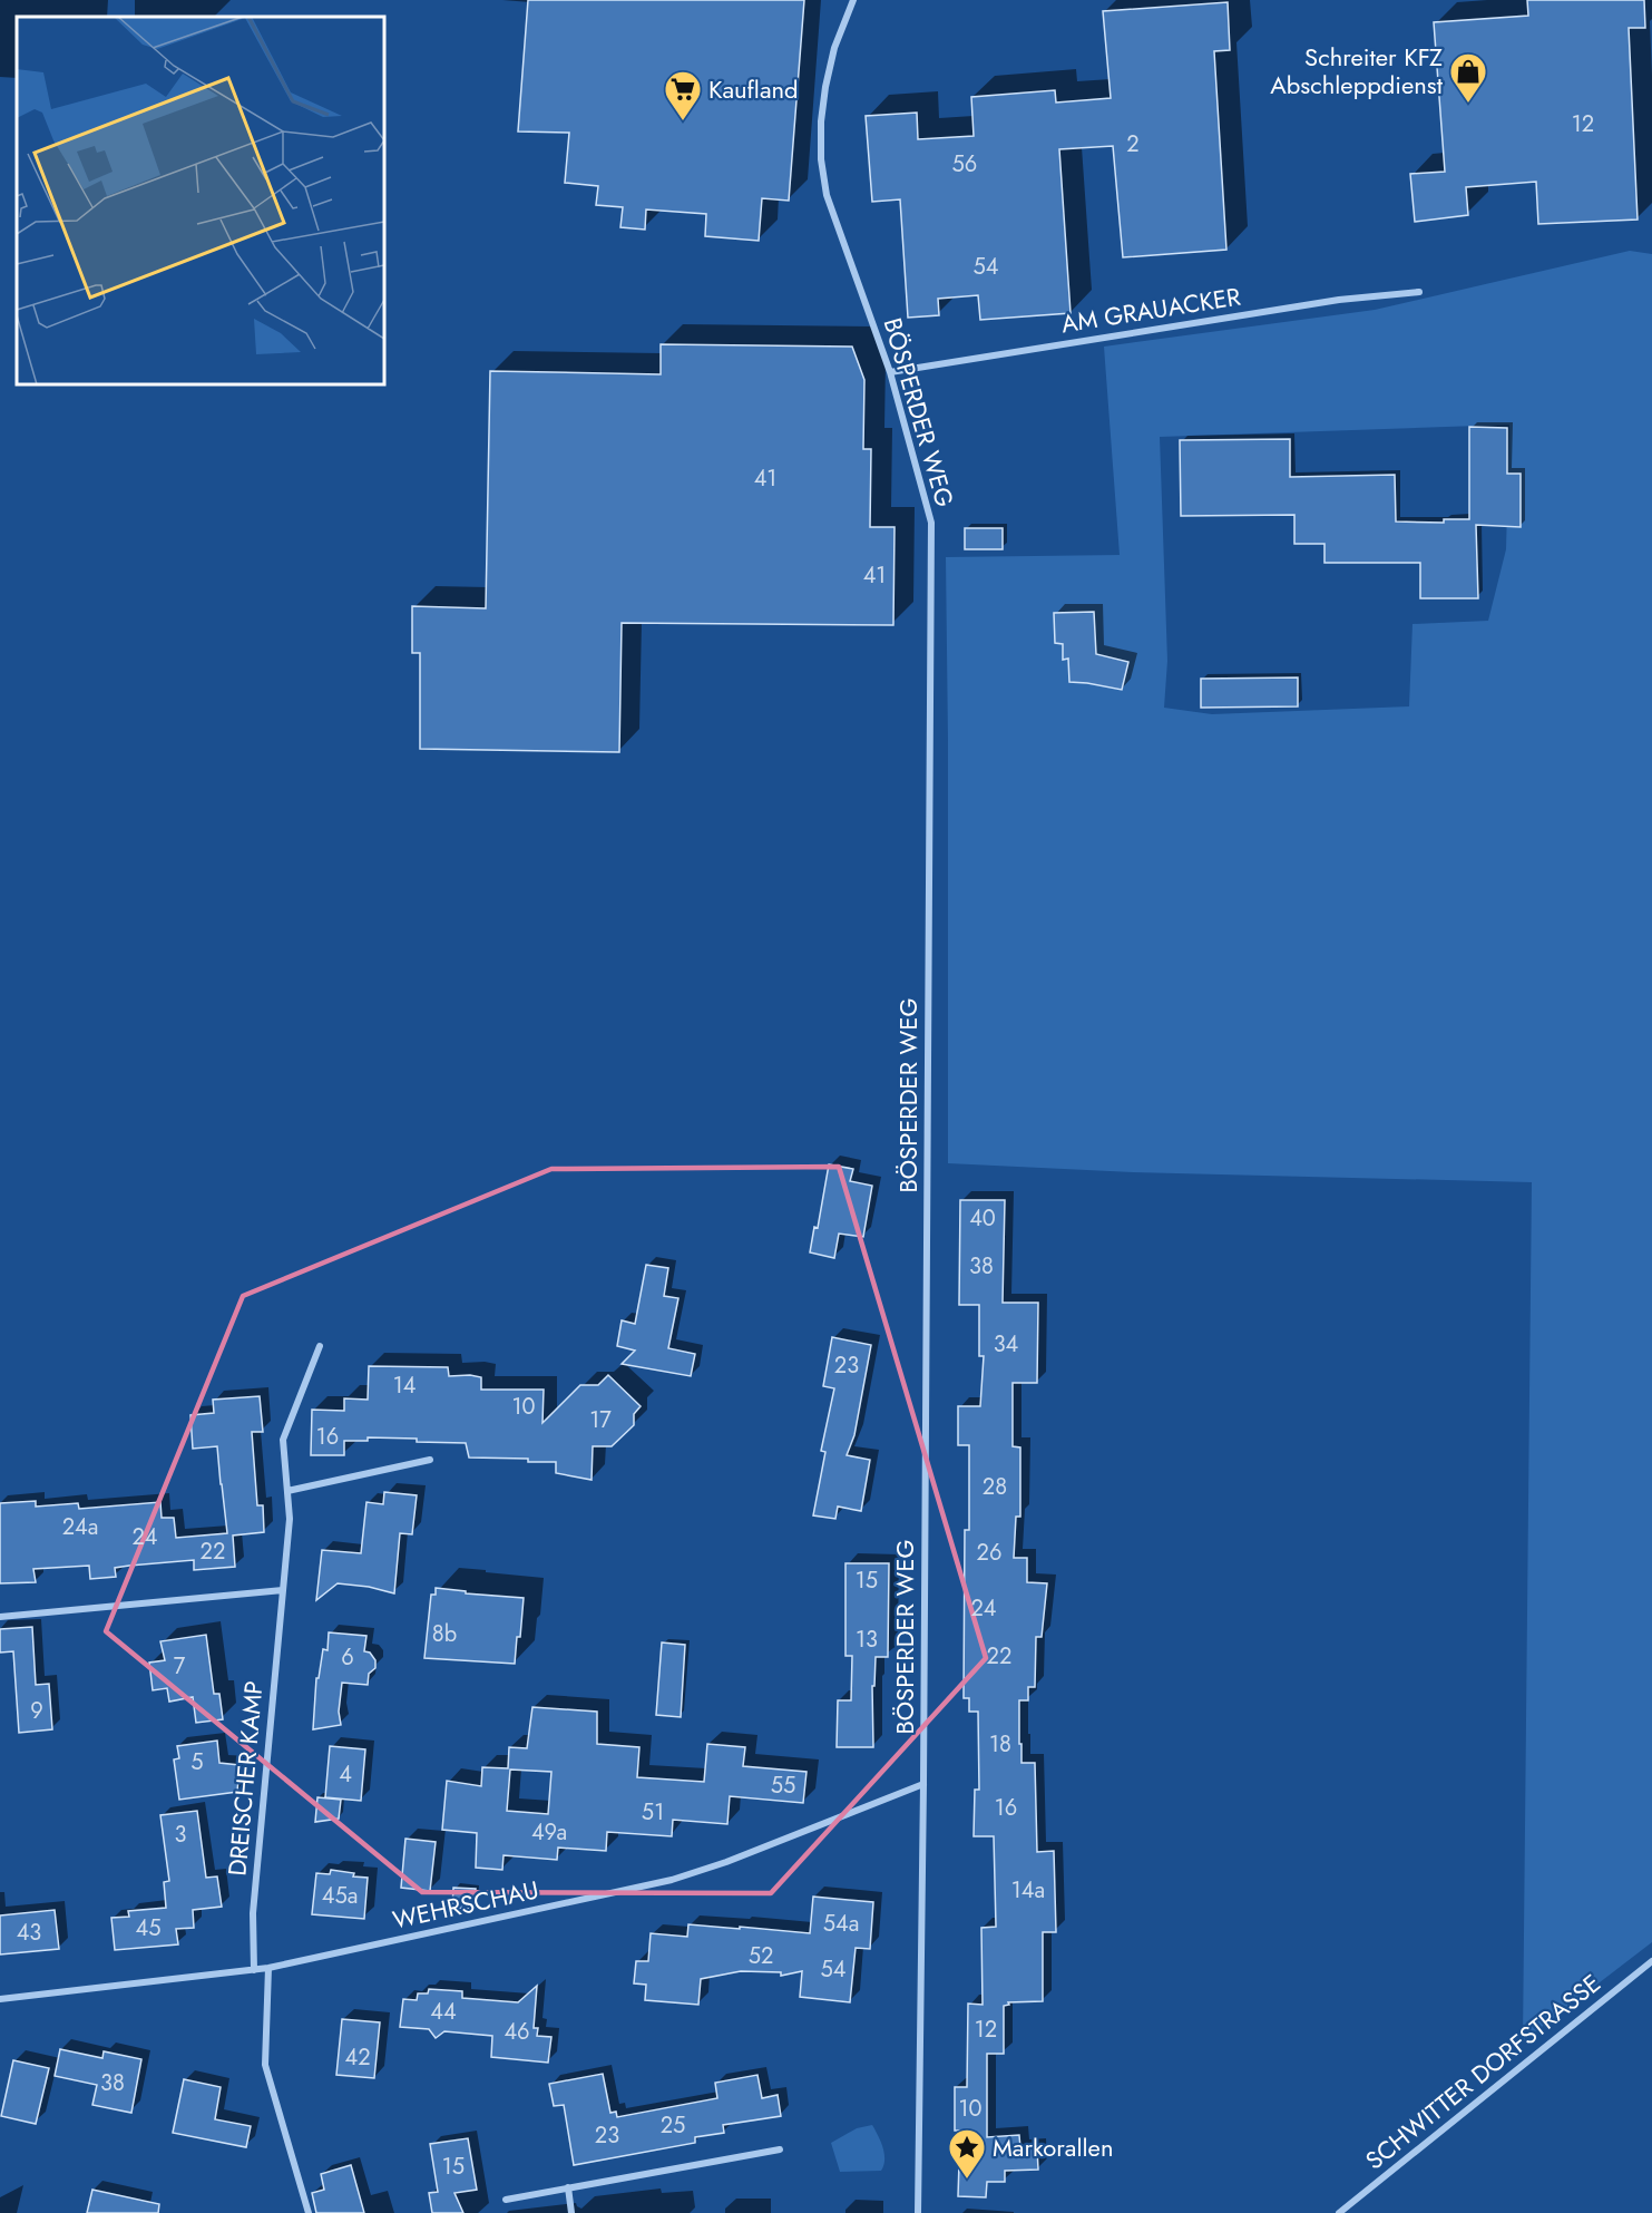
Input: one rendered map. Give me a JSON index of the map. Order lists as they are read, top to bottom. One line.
{"streets":{"street":["AM GRAUACKER","BÖSPERDER WEG","DREISCHER KAMP","WEHRSCHAU","SCHWITTER DORFSTRASSE"]},"crossings":[["AM GRAUACKER","BÖSPERDER WEG"],["BÖSPERDER WEG","WEHRSCHAU"],["DREISCHER KAMP","WEHRSCHAU"]],"places":{"shop":["Schreiter KFZ Abschleppdienst"],"supermarket":["Kaufland"],"place":["Markorallen"]},"house_numbers":["12","2","56","54","41","41","40","38","34","23","14","10","17","16","28","24a","24","22","26","15","24","8b","13","22","6","7","9","18","5","4","55","16","51","49a","3","14a","45a","54a","45","43","52","54","44","12","46","42","38","10","25","23","15"]}
